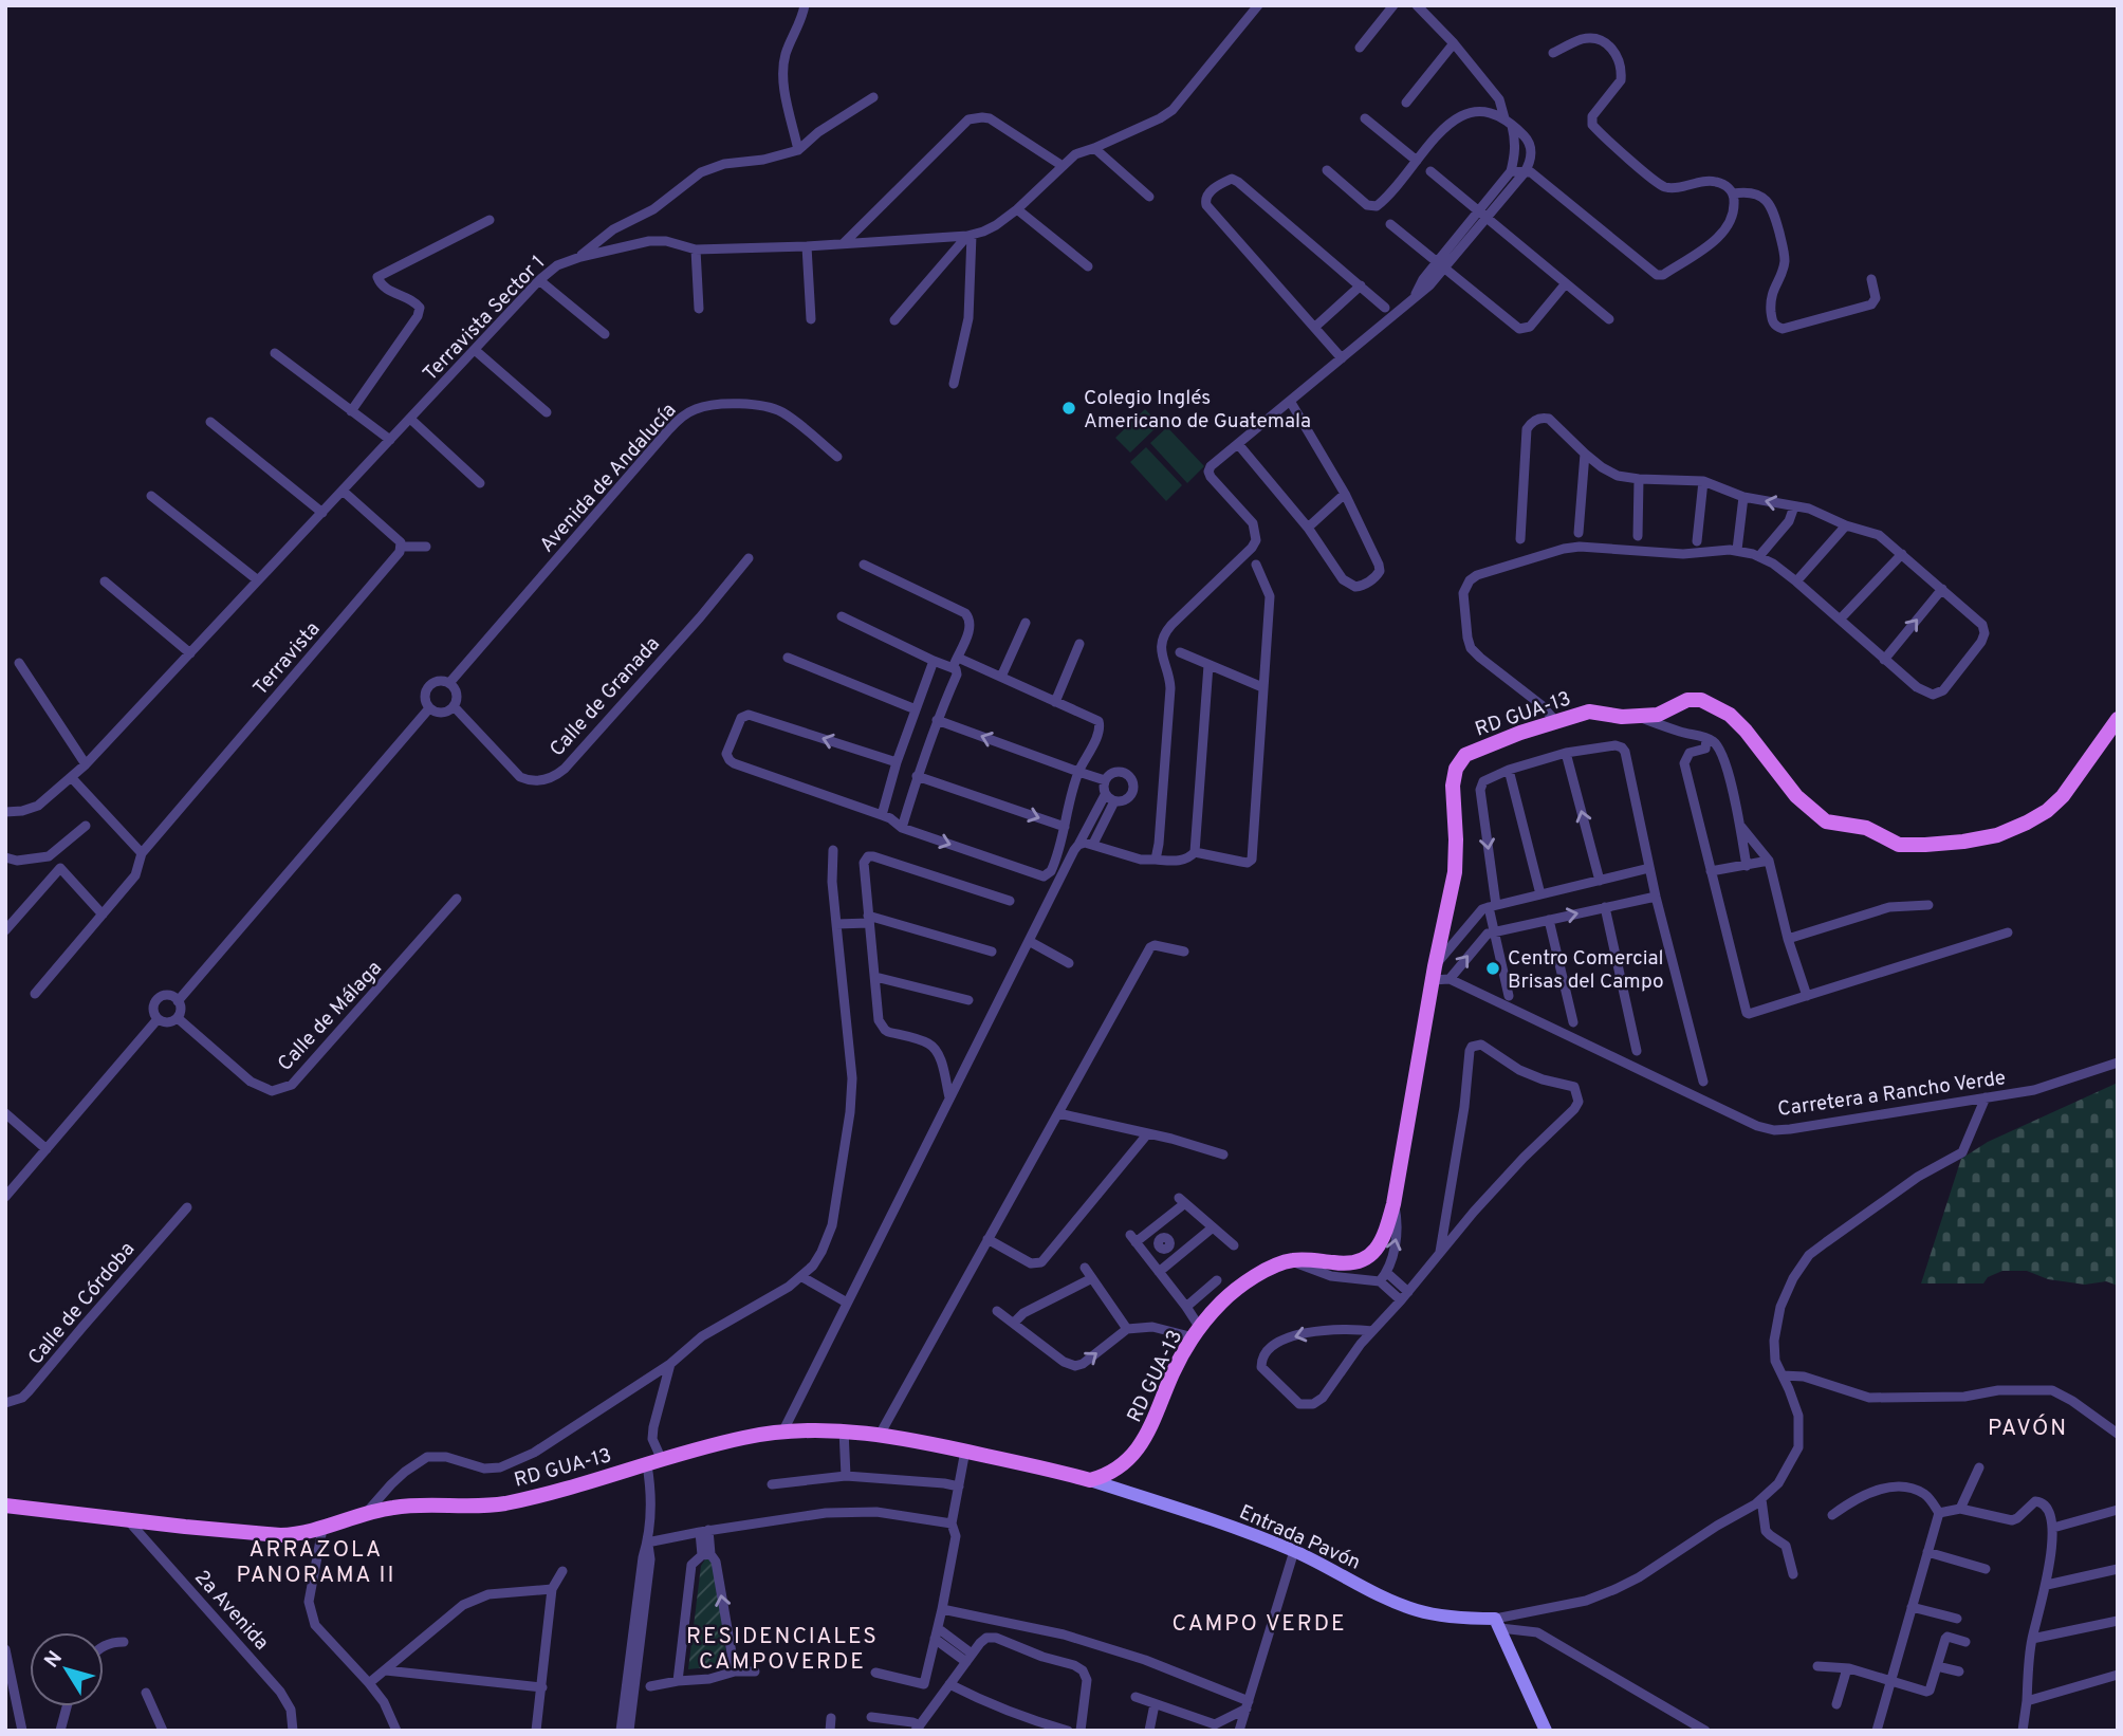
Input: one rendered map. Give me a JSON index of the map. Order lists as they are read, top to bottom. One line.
{"streets":{"main road":["RD GUA-13"],"street":["Terravista Sector 1","Avenida de Andalucía","Terravista","Calle de Granada","Calle de Málaga","Carretera a Rancho Verde","Calle de Córdoba","Entrada Pavón","2a Avenida"]},"crossings":[["Avenida de Andalucía","Calle de Granada"],["RD GUA-13","Carretera a Rancho Verde"],["RD GUA-13","Entrada Pavón"],["RD GUA-13","2a Avenida"]],"districts":["PAVÓN","ARRAZOLA PANORAMA II","CAMPO VERDE","RESIDENCIALES CAMPOVERDE"],"places":["Colegio Inglés Americano de Guatemala","Centro Comercial Brisas del Campo"],"north":"top left"}
